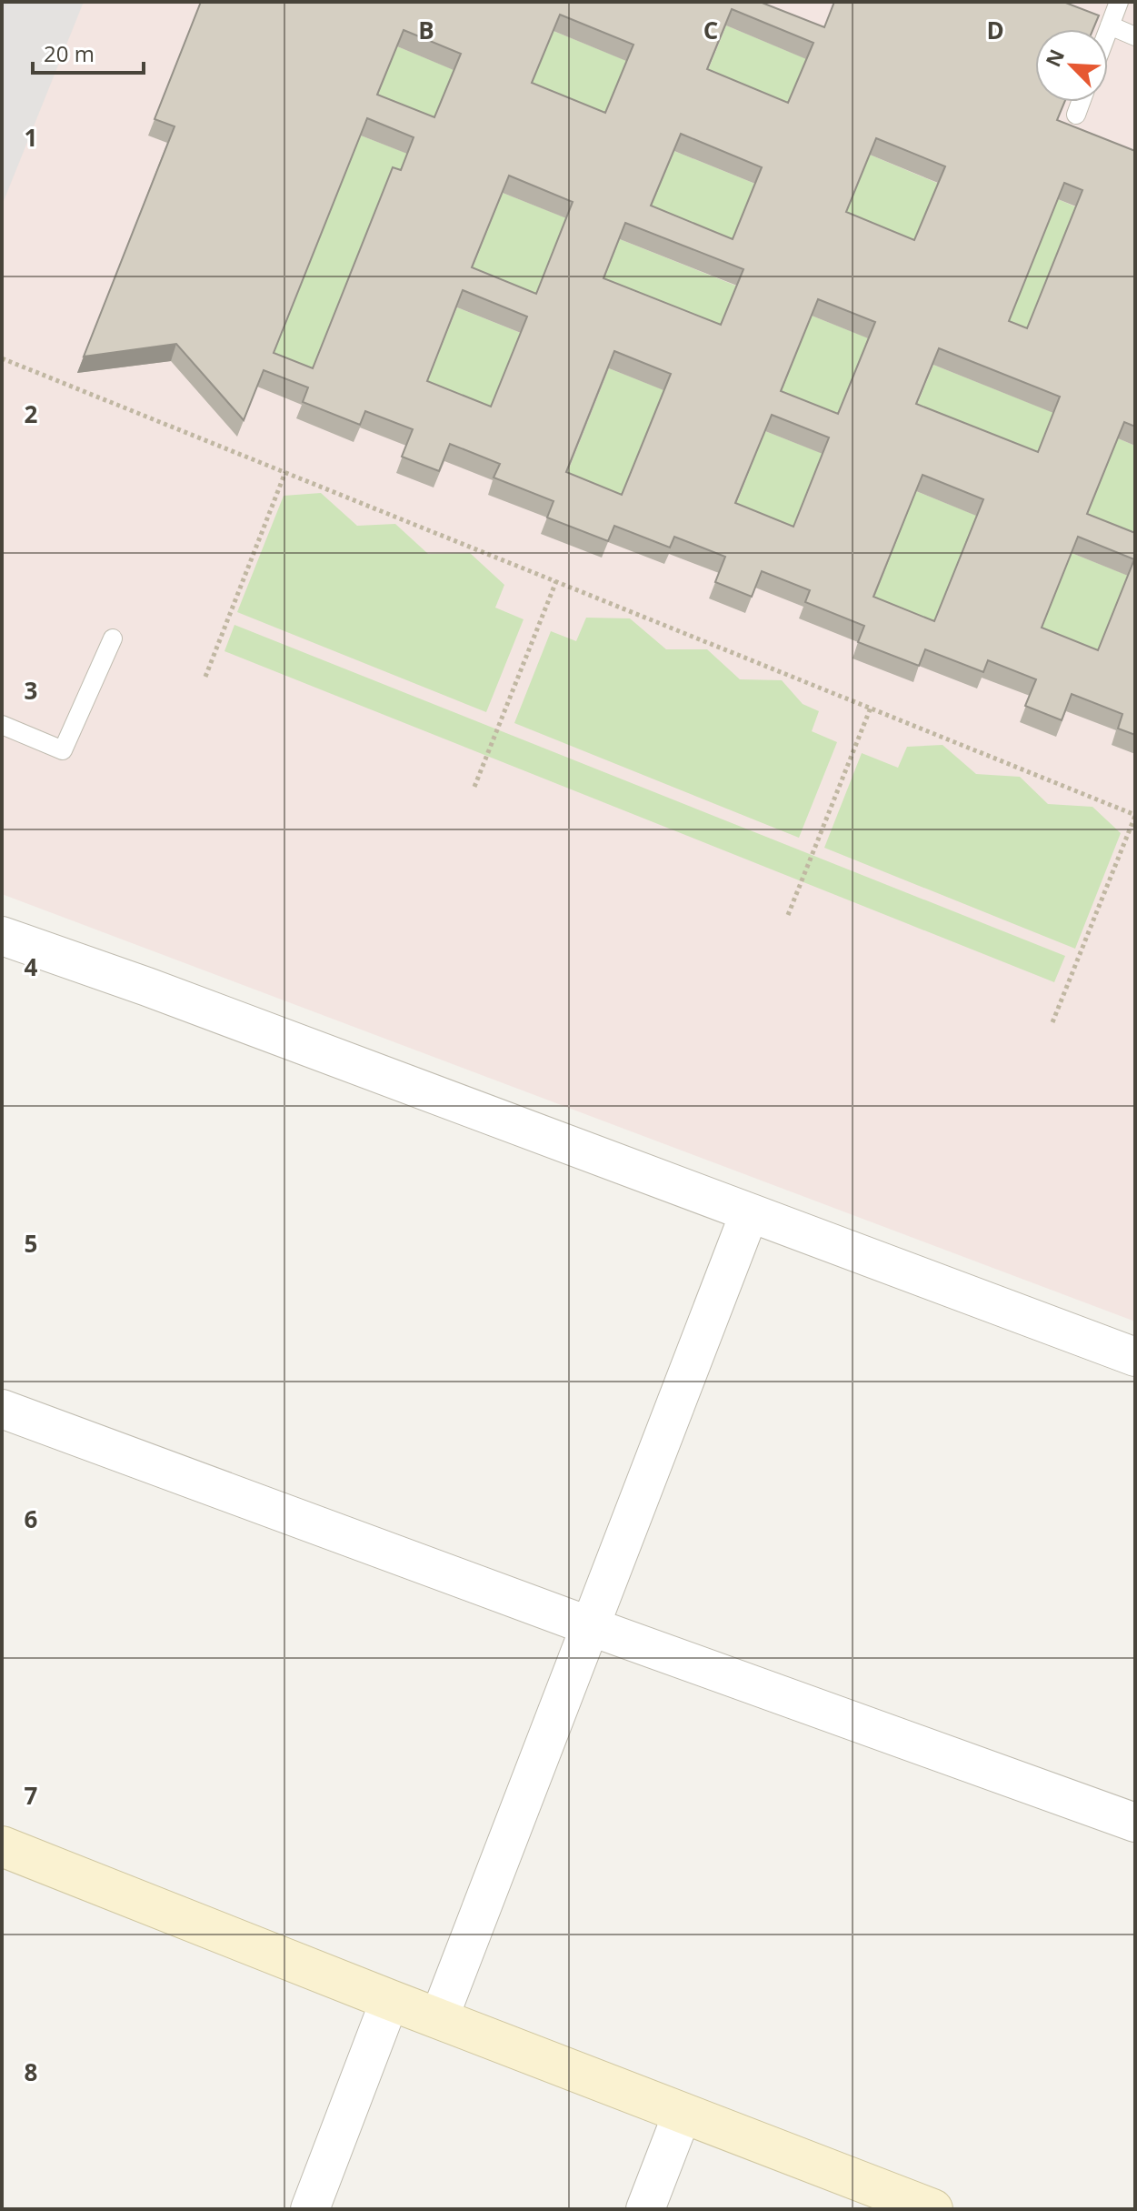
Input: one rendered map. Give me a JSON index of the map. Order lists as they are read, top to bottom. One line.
{"scale_bar":"20 m","north":"top left","grid":{"columns":["B","C","D"],"rows":["1","2","3","4","5","6","7","8"]}}
